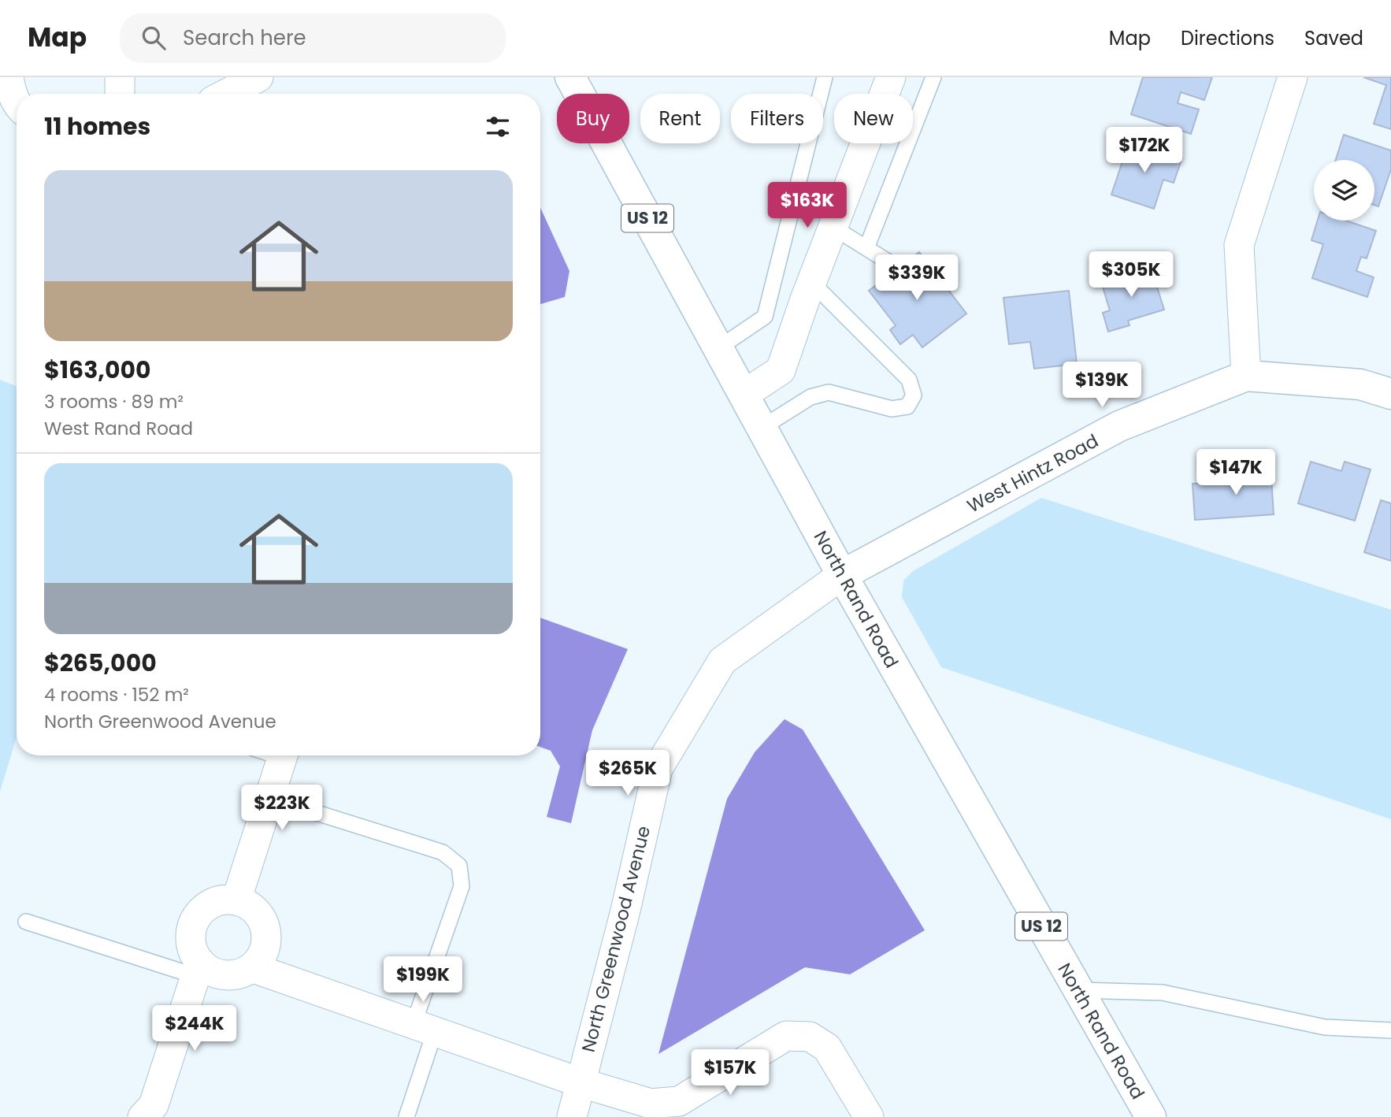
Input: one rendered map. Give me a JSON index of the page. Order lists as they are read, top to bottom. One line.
{"streets":{"main road":["US 12","West Hintz Road","North Rand Road"],"street":["North Greenwood Avenue"]},"crossings":[["West Hintz Road","North Rand Road"],["West Hintz Road","North Greenwood Avenue"],["North Rand Road","North Greenwood Avenue"]],"page":{"header":"Map","search":"Search here","nav":["Map","Directions","Saved"],"chip":["Buy","Rent","Filters","New"],"heading":"11 homes","price":["$172K","$163K","$305K","$339K","$139K","$147K","$265K","$223K","$199K","$244K","$157K"],"list":[{"name":"$163,000","note":"3 rooms · 89 m² · West Rand Road"},{"name":"$265,000","note":"4 rooms · 152 m² · North Greenwood Avenue"}]}}
